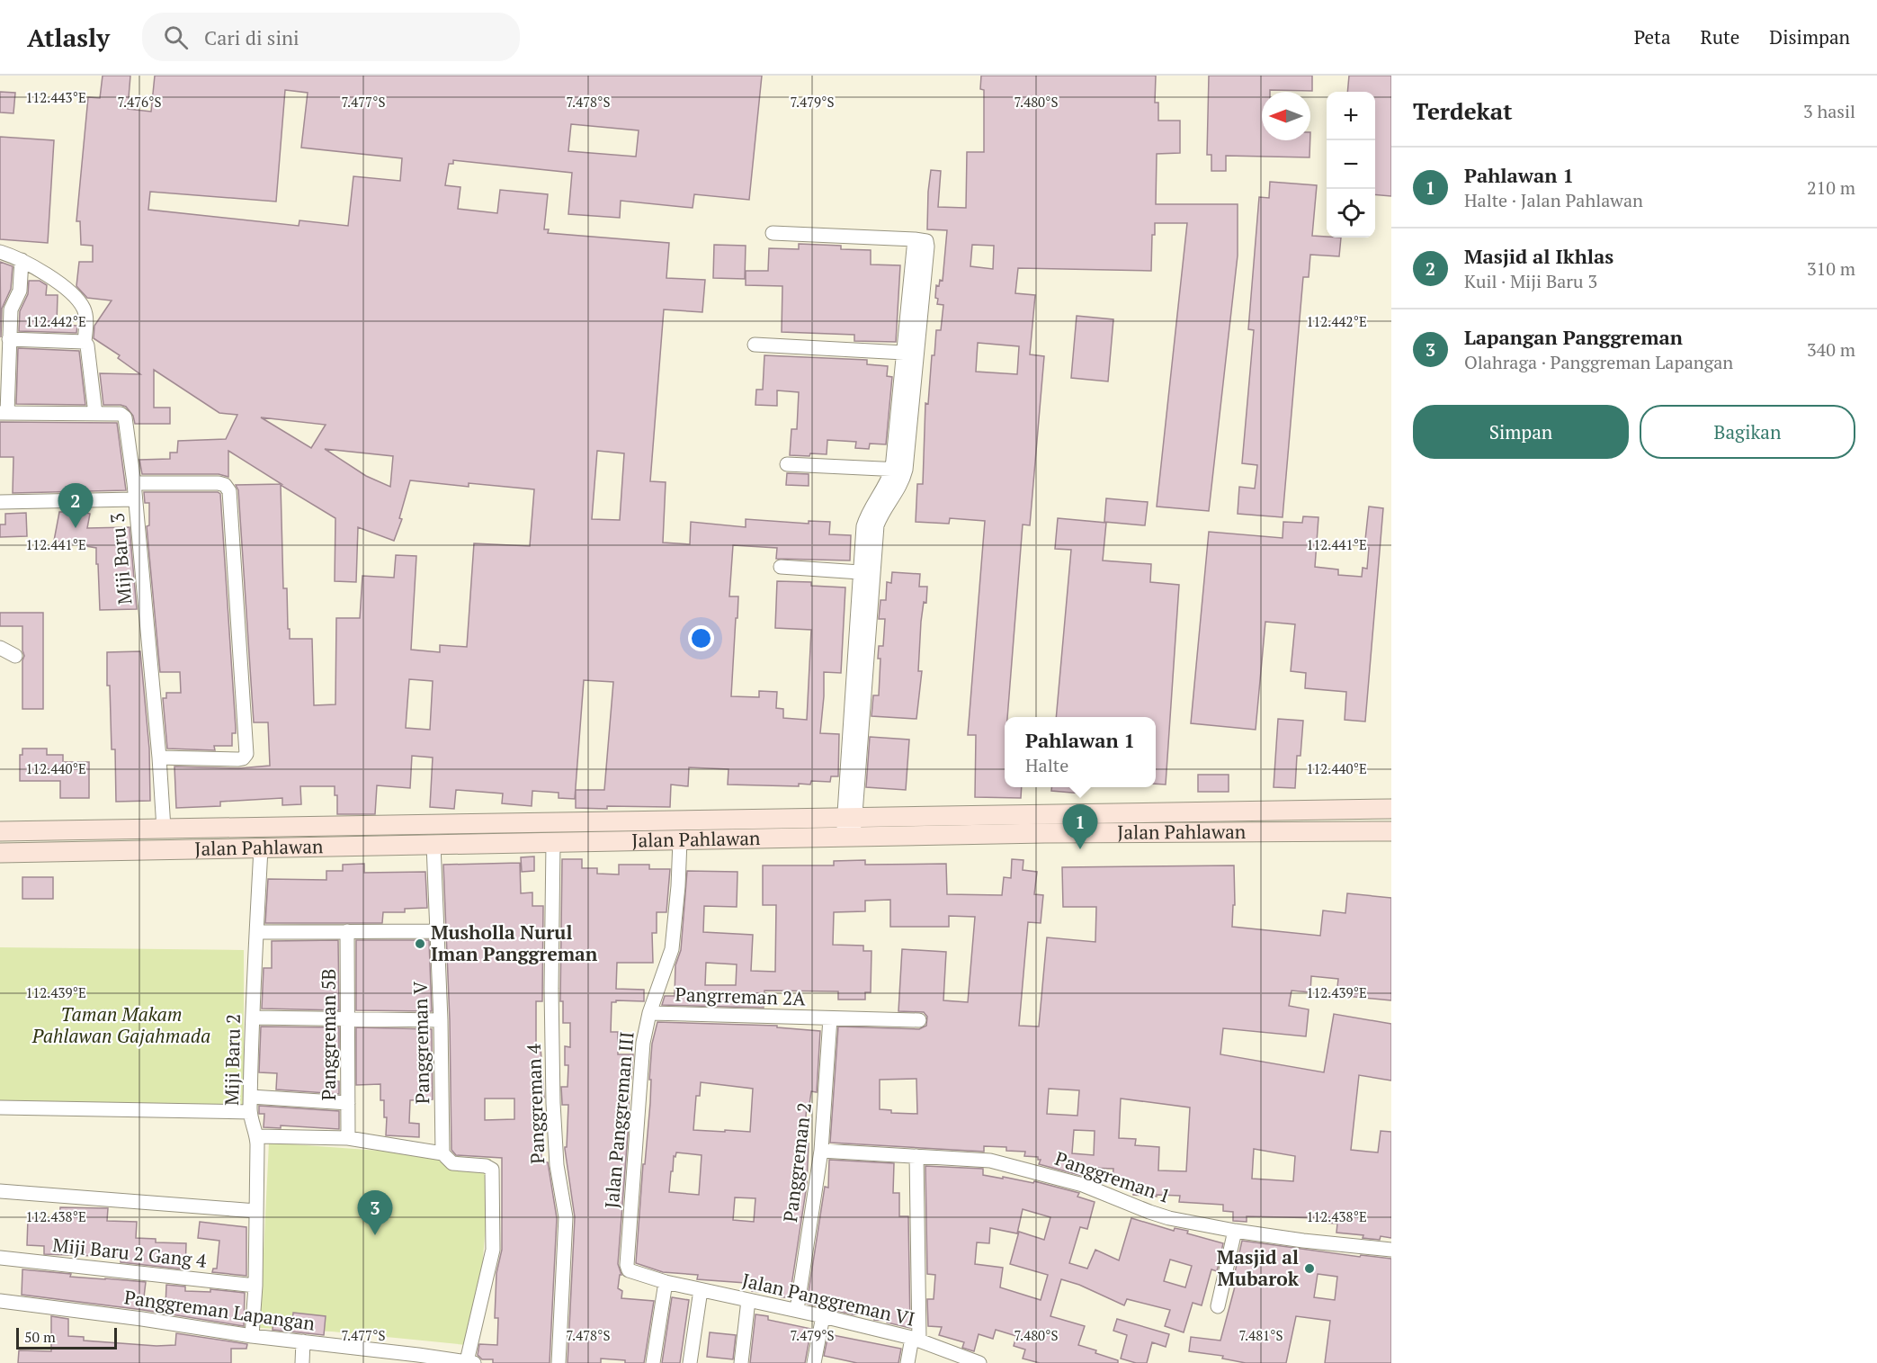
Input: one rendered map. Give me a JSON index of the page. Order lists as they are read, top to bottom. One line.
{"streets":{"main road":["Jalan Pahlawan"],"street":["Miji Baru 3","Pangrreman 2A","Panggreman 5B","Panggreman V","Miji Baru 2","Panggreman 4","Jalan Panggreman III","Panggreman 2","Panggreman 1","Miji Baru 2 Gang 4","Jalan Panggreman VI","Panggreman Lapangan"]},"crossings":[["Miji Baru 3","Jalan Pahlawan"],["Jalan Pahlawan","Panggreman V"],["Jalan Pahlawan","Miji Baru 2"],["Jalan Pahlawan","Panggreman 4"],["Jalan Pahlawan","Jalan Panggreman III"],["Pangrreman 2A","Jalan Panggreman III"],["Pangrreman 2A","Panggreman 2"],["Panggreman 5B","Panggreman Lapangan"],["Panggreman V","Panggreman Lapangan"],["Miji Baru 2","Miji Baru 2 Gang 4"],["Miji Baru 2","Panggreman Lapangan"],["Jalan Panggreman III","Jalan Panggreman VI"],["Panggreman 2","Panggreman 1"],["Panggreman 2","Jalan Panggreman VI"]],"parks":["Taman Makam Pahlawan Gajahmada"],"places":["Musholla Nurul Iman Panggreman","Masjid al Mubarok"],"scale_bar":"50 m","north":"left","page":{"header":"Atlasly","search":"Cari di sini","nav":["Peta","Rute","Disimpan"],"heading":["Terdekat","3 hasil"],"map_buttons":["+","−"],"list":[{"mark":"1","name":"Pahlawan 1","note":"Halte · Jalan Pahlawan","value":"210 m"},{"mark":"2","name":"Masjid al Ikhlas","note":"Kuil · Miji Baru 3","value":"310 m"},{"mark":"3","name":"Lapangan Panggreman","note":"Olahraga · Panggreman Lapangan","value":"340 m"}],"buttons":["Simpan","Bagikan"],"pins":["2","1","3"],"popup":["Pahlawan 1","Halte"],"scale":"50 m"},"coordinates":["112.443°E","7.476°S","7.477°S","7.478°S","7.479°S","7.480°S","112.442°E","112.441°E","112.440°E","112.439°E","112.438°E","7.481°S"]}
